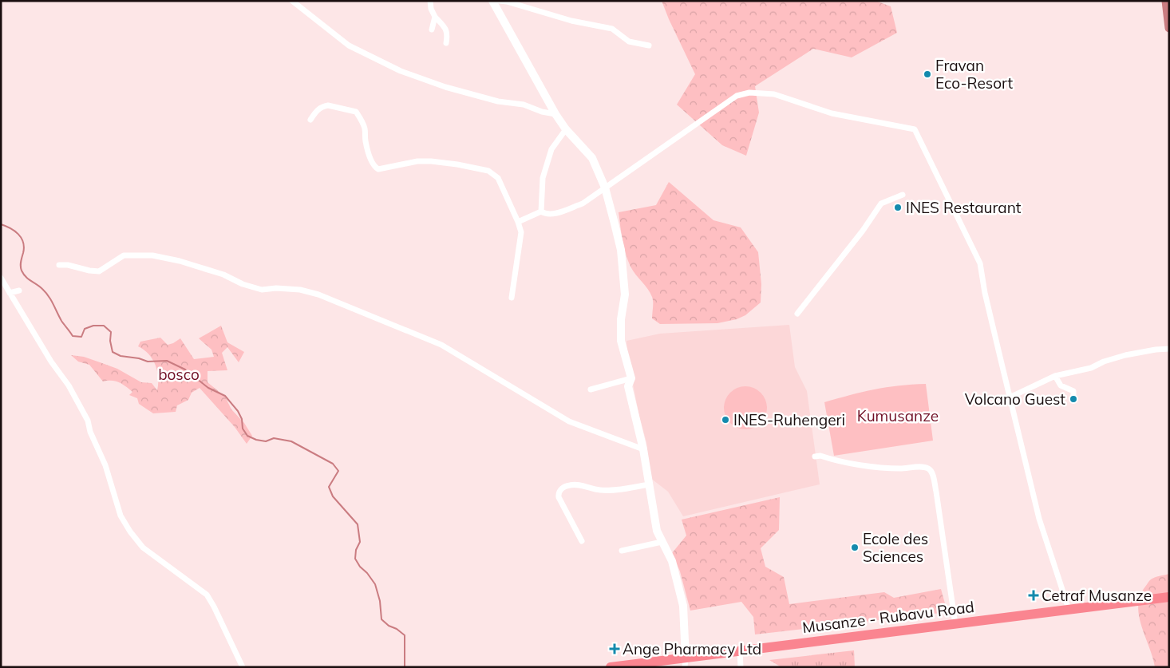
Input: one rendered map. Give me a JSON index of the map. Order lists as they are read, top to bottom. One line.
{"streets":{"highway":["Musanze - Rubavu Road"]},"parks":["bosco","Kumusanze"],"places":{"other":["Fravan Eco-Resort","INES Restaurant","Volcano Guest","INES-Ruhengeri","Ecole des Sciences"],"health":["Cetraf Musanze","Ange Pharmacy Ltd"]}}
